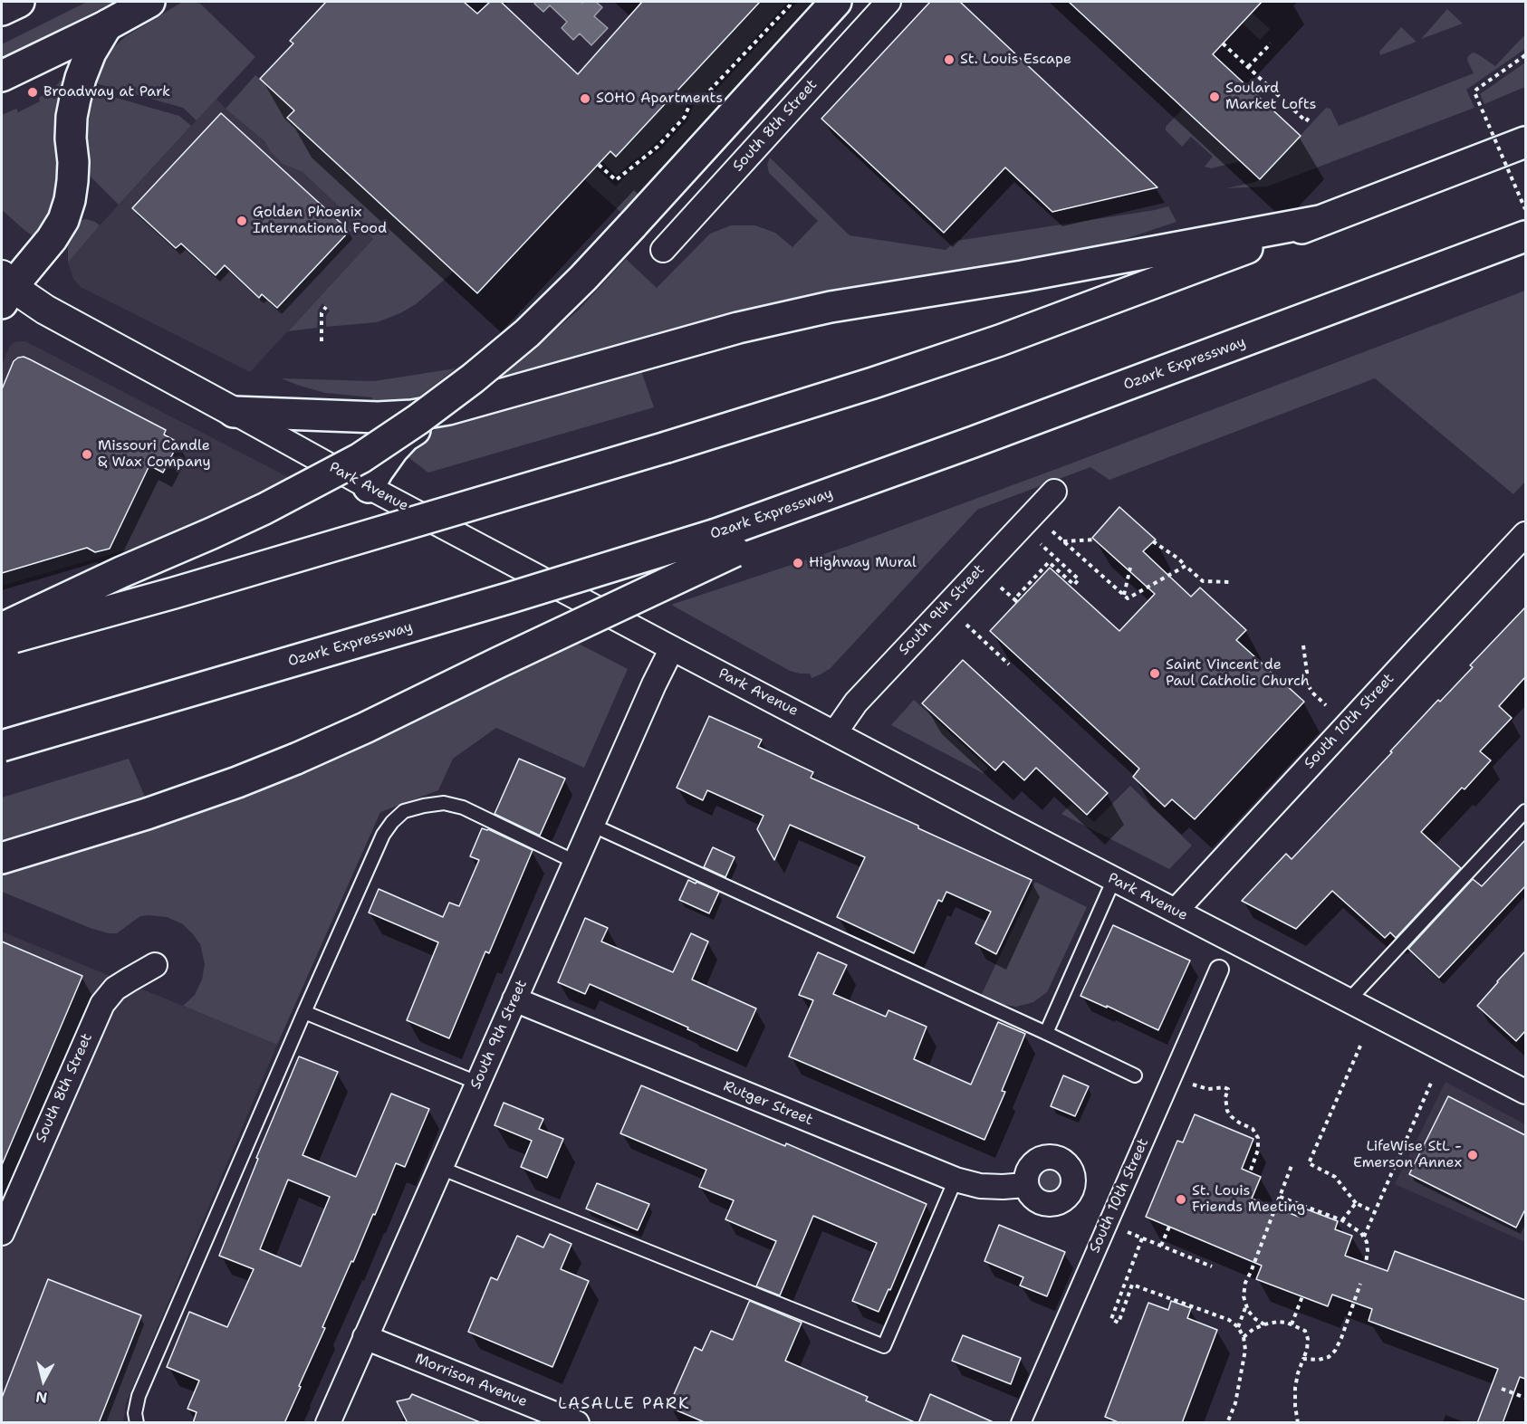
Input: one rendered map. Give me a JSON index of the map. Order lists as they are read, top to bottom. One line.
{"streets":{"main road":["Ozark Expressway"],"street":["South 8th Street","Park Avenue","South 9th Street","South 10th Street","Rutger Street","Morrison Avenue"]},"crossings":[["Park Avenue","South 9th Street"],["Park Avenue","South 10th Street"],["South 9th Street","Rutger Street"],["South 9th Street","Morrison Avenue"]],"districts":["LASALLE PARK"],"places":["St. Louis Escape","Broadway at Park","Soulard Market Lofts","SOHO Apartments","Golden Phoenix International Food","Missouri Candle & Wax Company","Highway Mural","Saint Vincent de Paul Catholic Church","LifeWise StL - Emerson Annex","St. Louis Friends Meeting"],"north":"bottom"}
